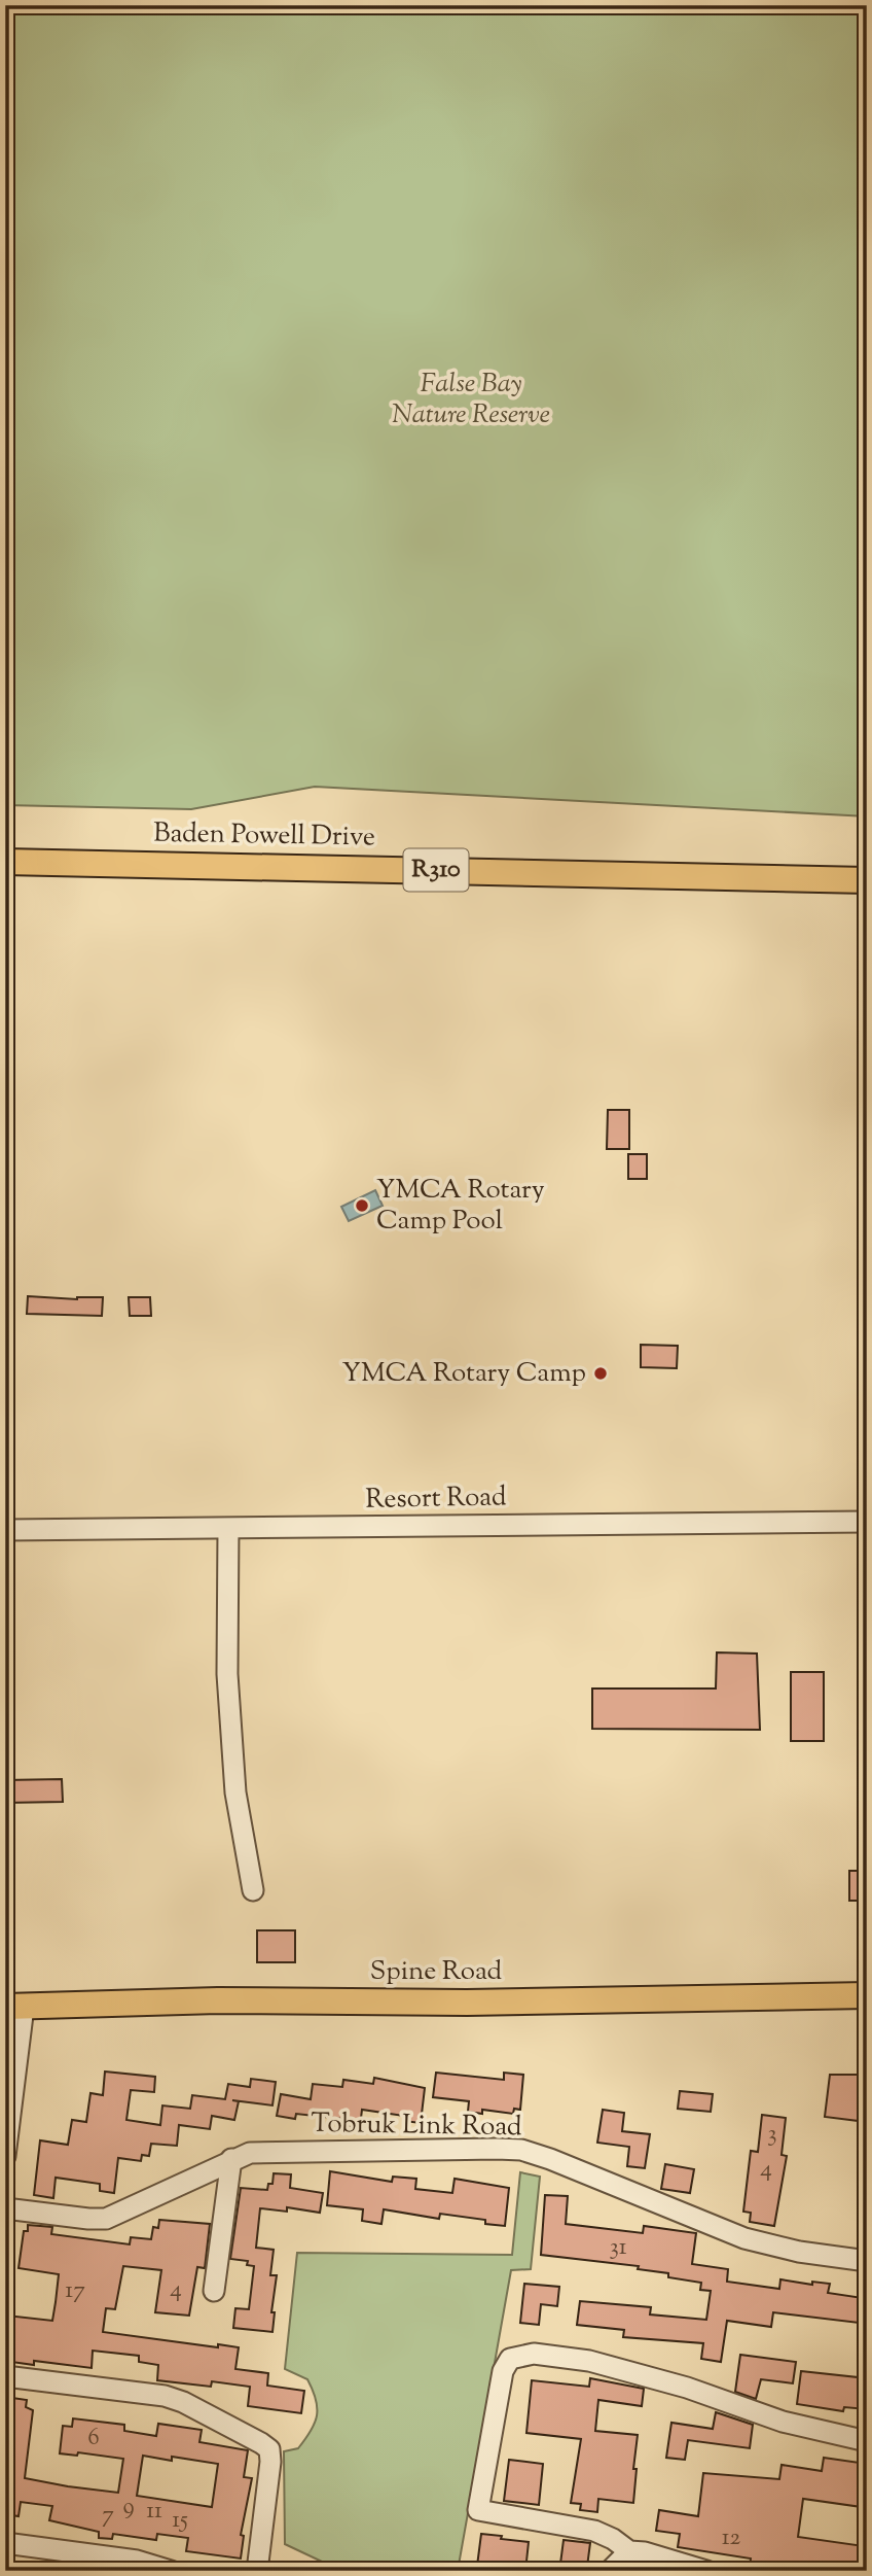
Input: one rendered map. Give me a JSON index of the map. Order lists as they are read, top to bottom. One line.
{"streets":{"main road":["Baden Powell Drive","R310","Spine Road"],"street":["Resort Road","Tobruk Link Road"]},"parks":["False Bay Nature Reserve"],"places":["YMCA Rotary Camp Pool","YMCA Rotary Camp"],"house_numbers":["3","4","31","4","17","6","9","11","7","15","12"]}
